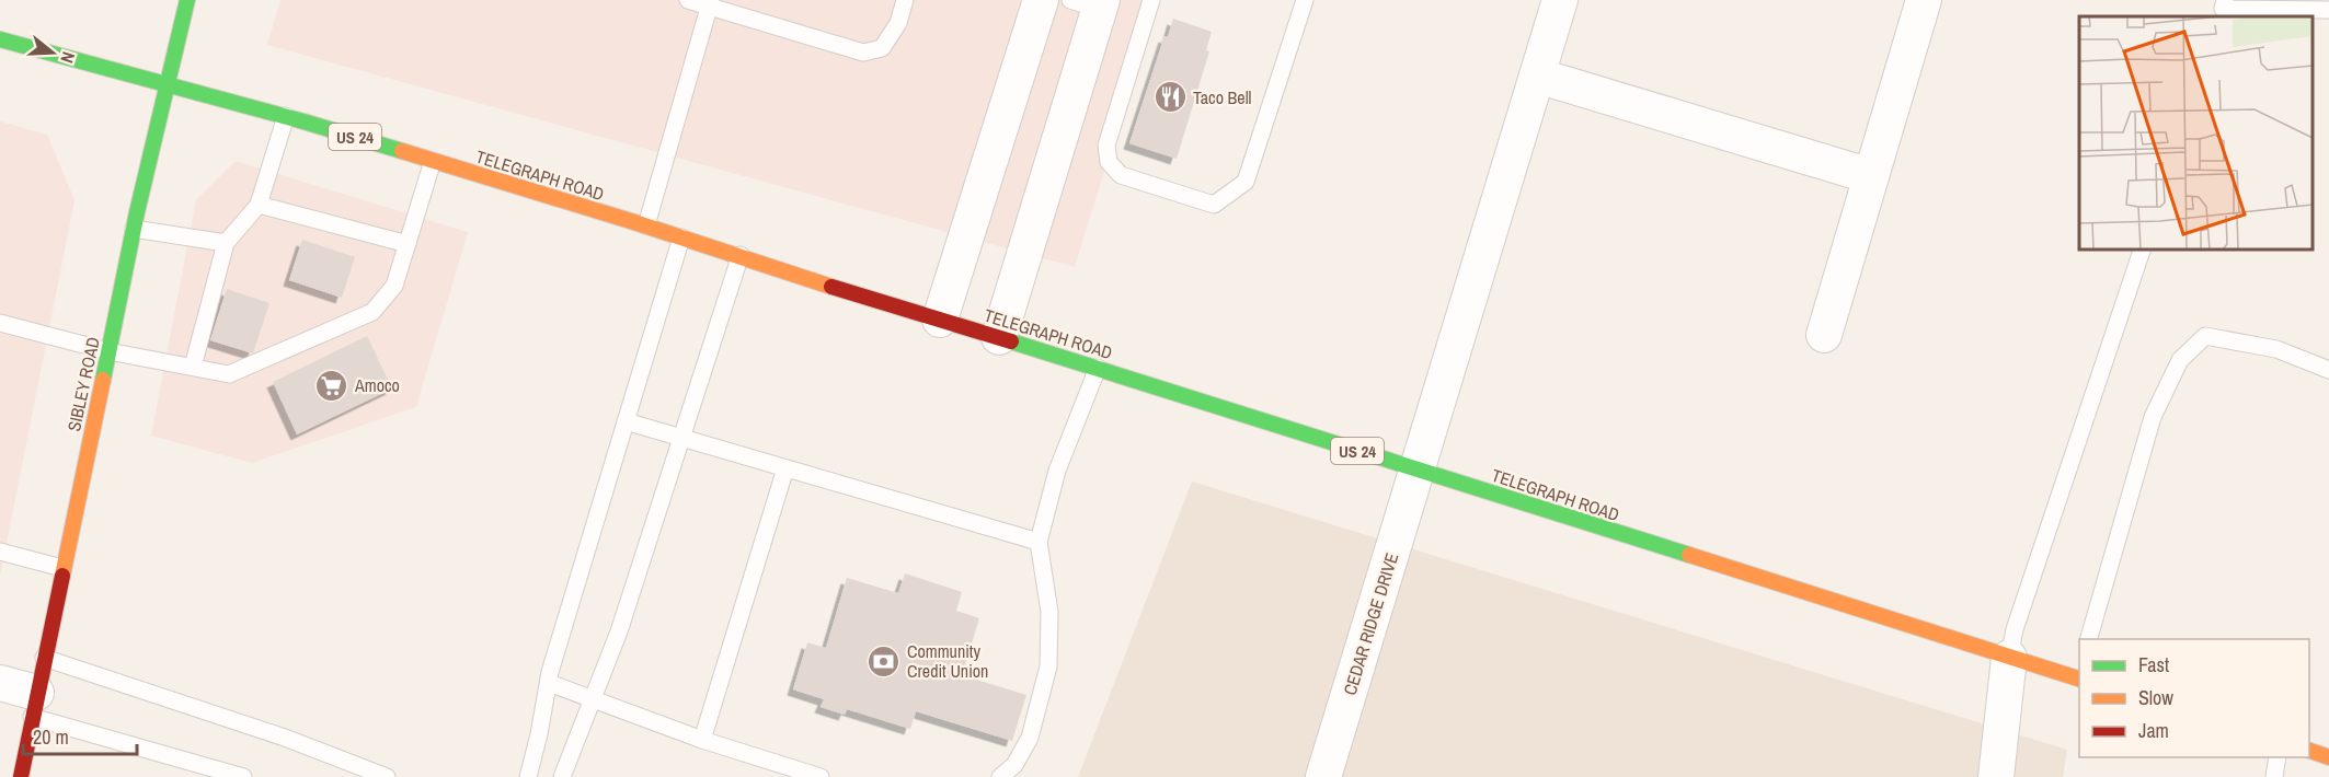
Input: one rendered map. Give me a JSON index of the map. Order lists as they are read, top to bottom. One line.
{"streets":{"main road":["US 24","TELEGRAPH ROAD","SIBLEY ROAD"],"street":["CEDAR RIDGE DRIVE"]},"crossings":[["TELEGRAPH ROAD","SIBLEY ROAD"],["TELEGRAPH ROAD","CEDAR RIDGE DRIVE"]],"places":{"restaurant":["Taco Bell"],"supermarket":["Amoco"],"bank":["Community Credit Union"]},"legend":["Fast","Slow","Jam"],"scale_bar":"20 m","north":"right"}
